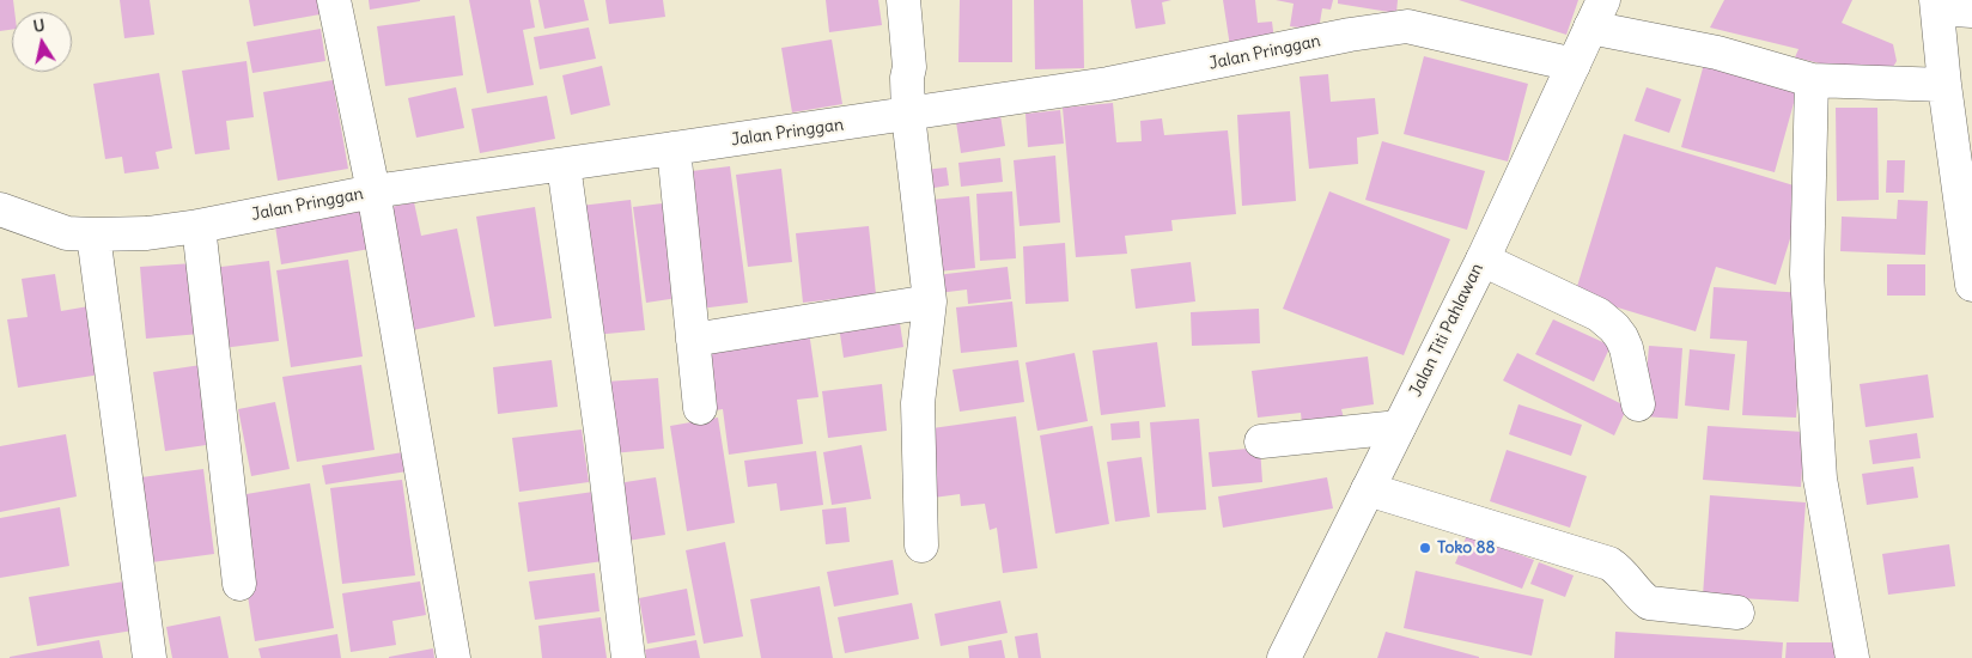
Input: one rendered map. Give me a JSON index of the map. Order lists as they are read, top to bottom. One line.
{"streets":{"street":["Jalan Pringgan","Jalan Titi Pahlawan"]},"crossings":[["Jalan Pringgan","Jalan Titi Pahlawan"]],"places":["Toko 88"],"north":"top"}
